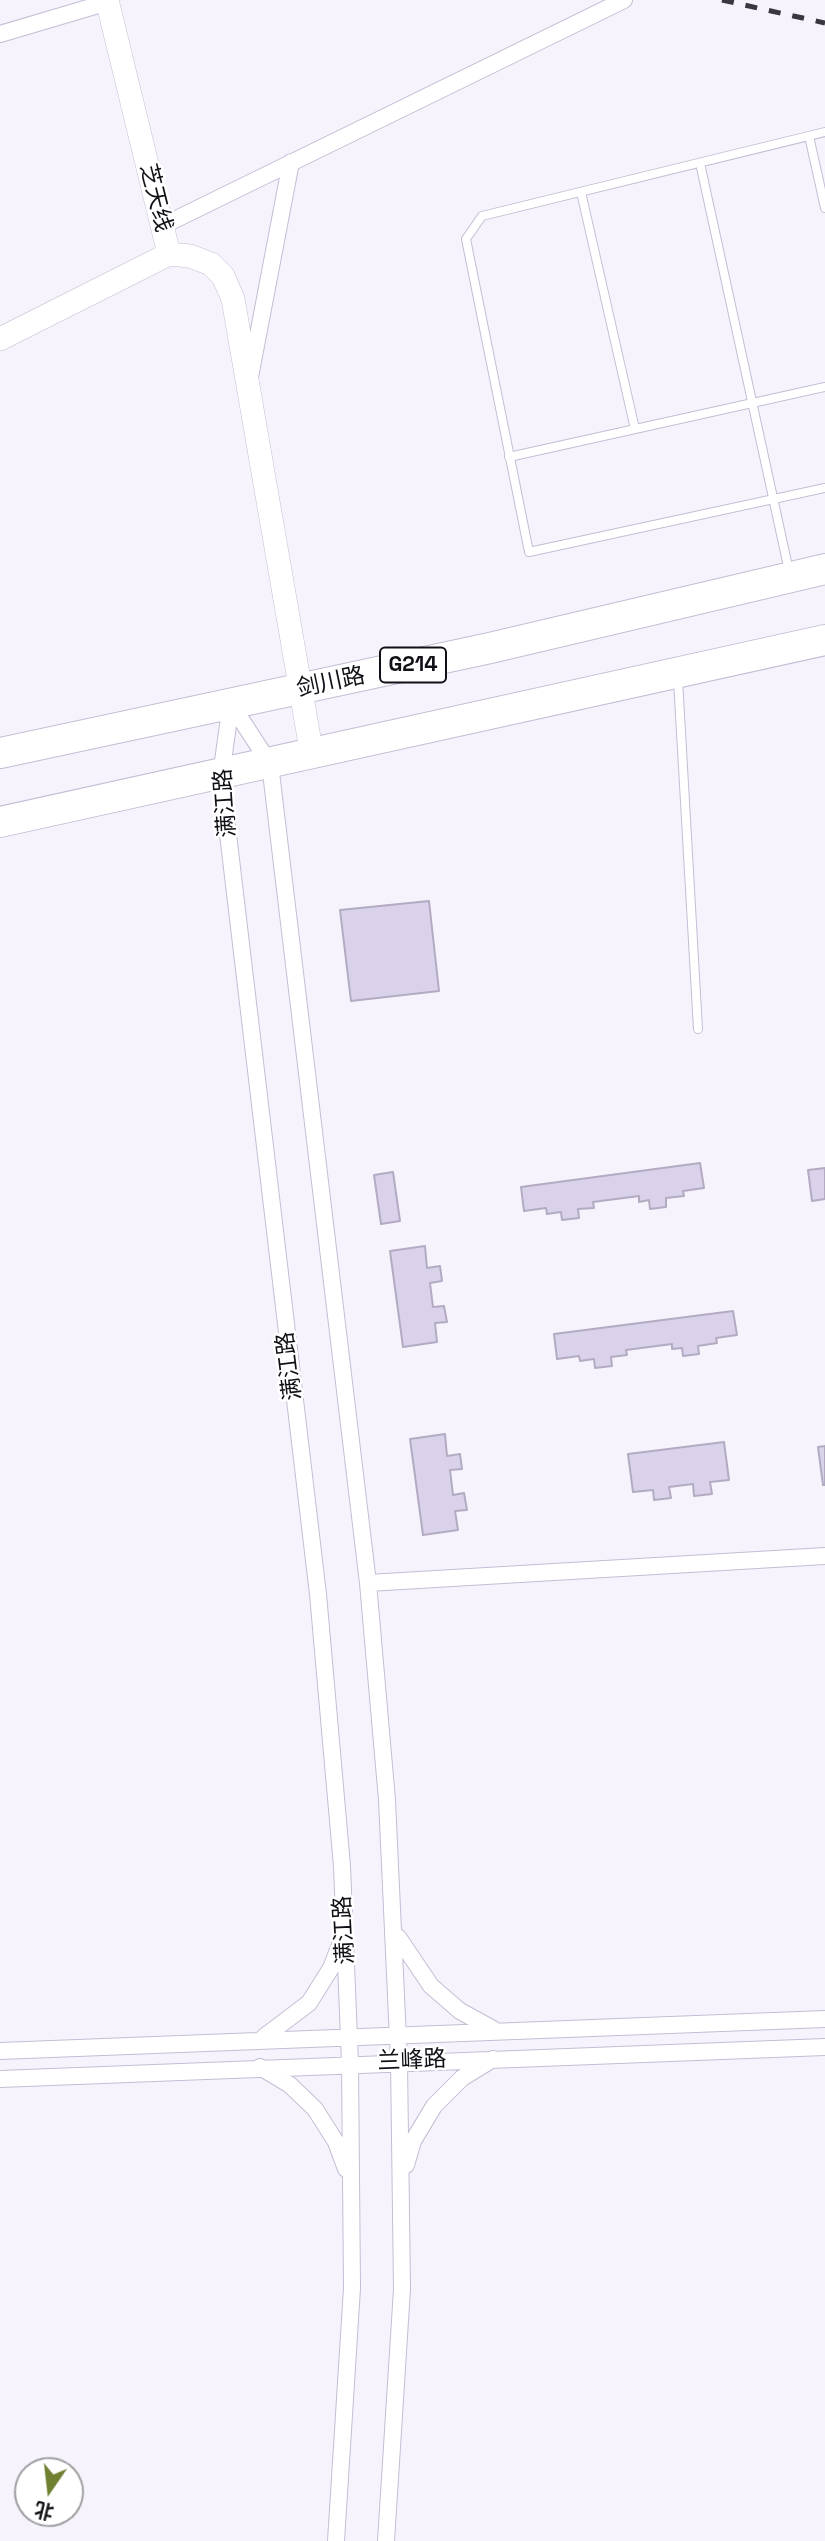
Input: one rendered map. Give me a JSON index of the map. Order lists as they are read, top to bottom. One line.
{"streets":{"highway":["G214","剑川路"],"street":["芝天线","满江路","兰峰路"]},"crossings":[["剑川路","满江路"],["满江路","兰峰路"]],"north":"bottom"}
